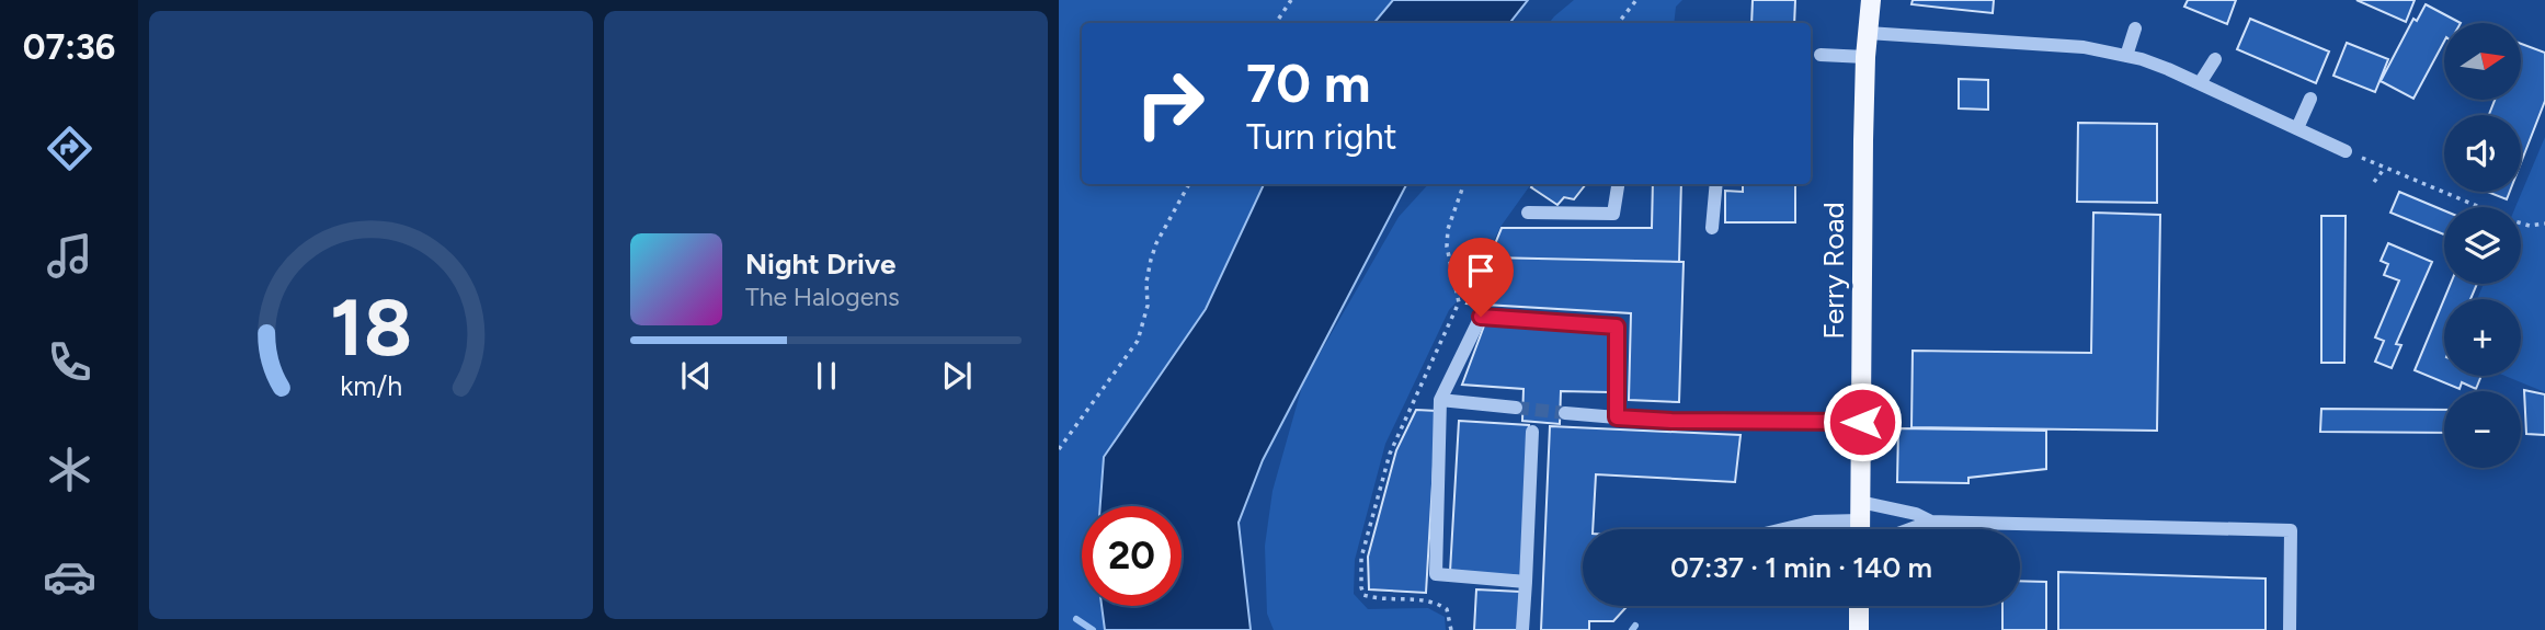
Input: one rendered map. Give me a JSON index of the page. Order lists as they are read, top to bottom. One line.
{"streets":{"main road":["Ferry Road"]},"north":"right","page":{"tabs":"07:36","map_buttons":["+","−"],"turn":["70 m","Turn right"],"song":["Night Drive","The Halogens"],"limit":"20","trip":"07:37 · 1 min · 140 m","gauge":["18","km/h"]}}
